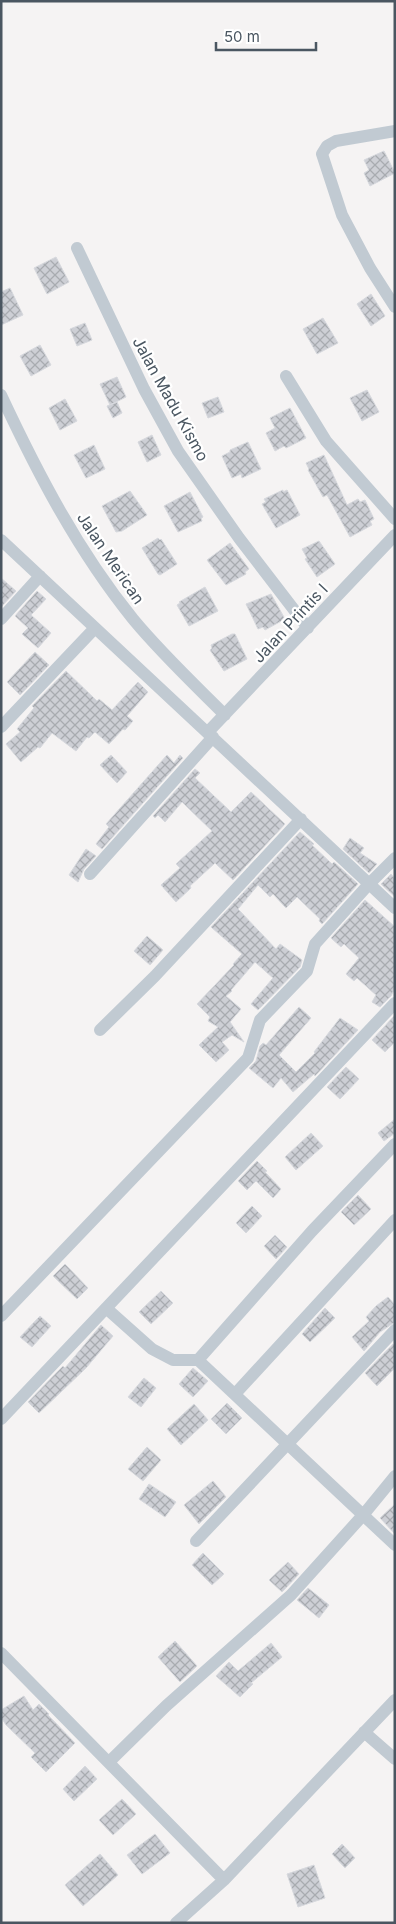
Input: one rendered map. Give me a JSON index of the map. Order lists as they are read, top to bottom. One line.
{"streets":{"street":["Jalan Madu Kismo","Jalan Merican","Jalan Printis I"]},"crossings":[["Jalan Madu Kismo","Jalan Printis I"],["Jalan Merican","Jalan Printis I"]],"scale_bar":"50 m"}
